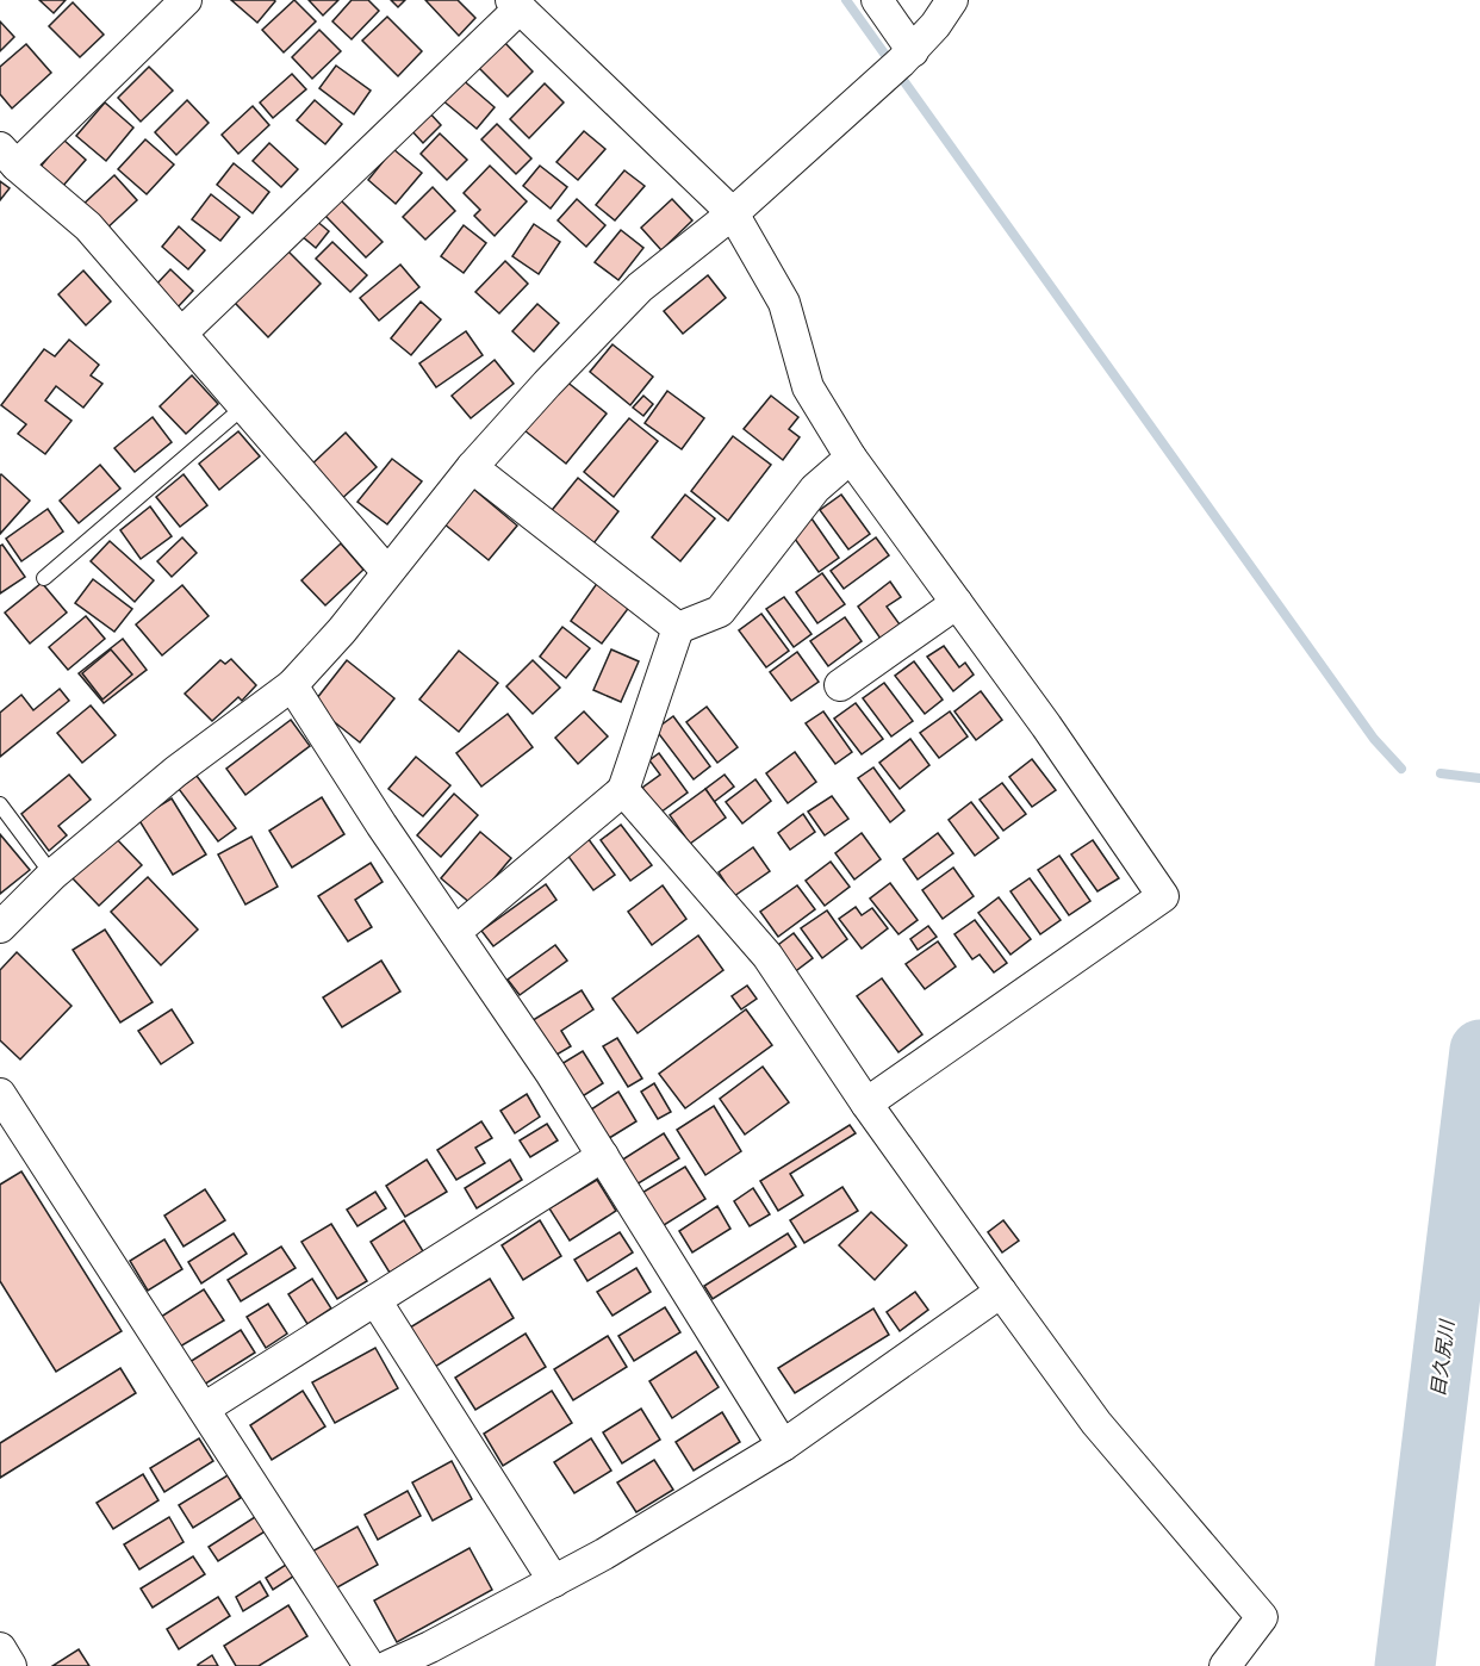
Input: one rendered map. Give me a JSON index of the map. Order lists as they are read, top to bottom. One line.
{"water":["目久尻川"]}
